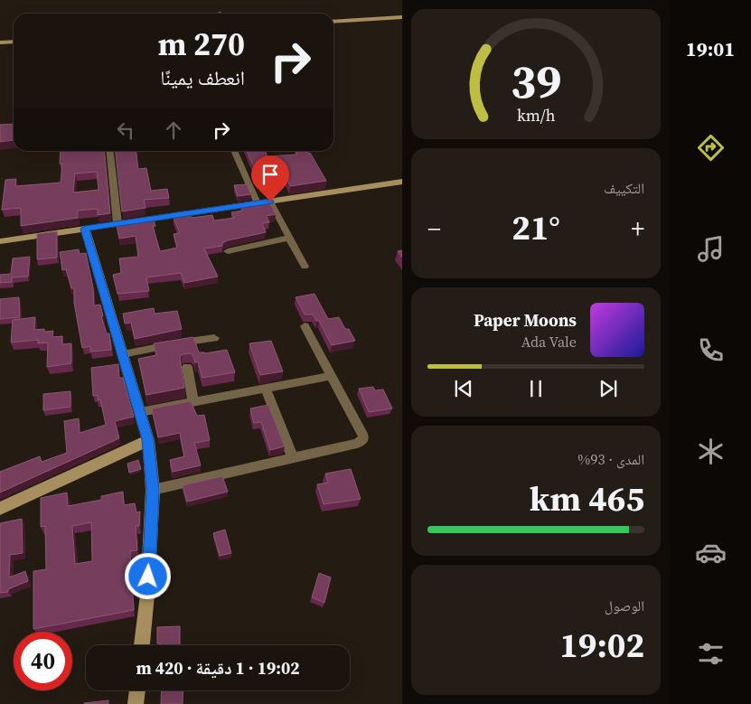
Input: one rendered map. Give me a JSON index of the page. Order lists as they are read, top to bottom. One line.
{"page":{"tabs":"19:01","turn":["270 m","انعطف يمينًا"],"tile":["التكييف",["المدى · 93%","465 km"],["الوصول","19:02"]],"heat":["−","21°","+"],"song":["Paper Moons","Ada Vale"],"limit":"40","trip":"19:02 · 1 دقيقة · 420 m","gauge":["39","km/h"]}}
